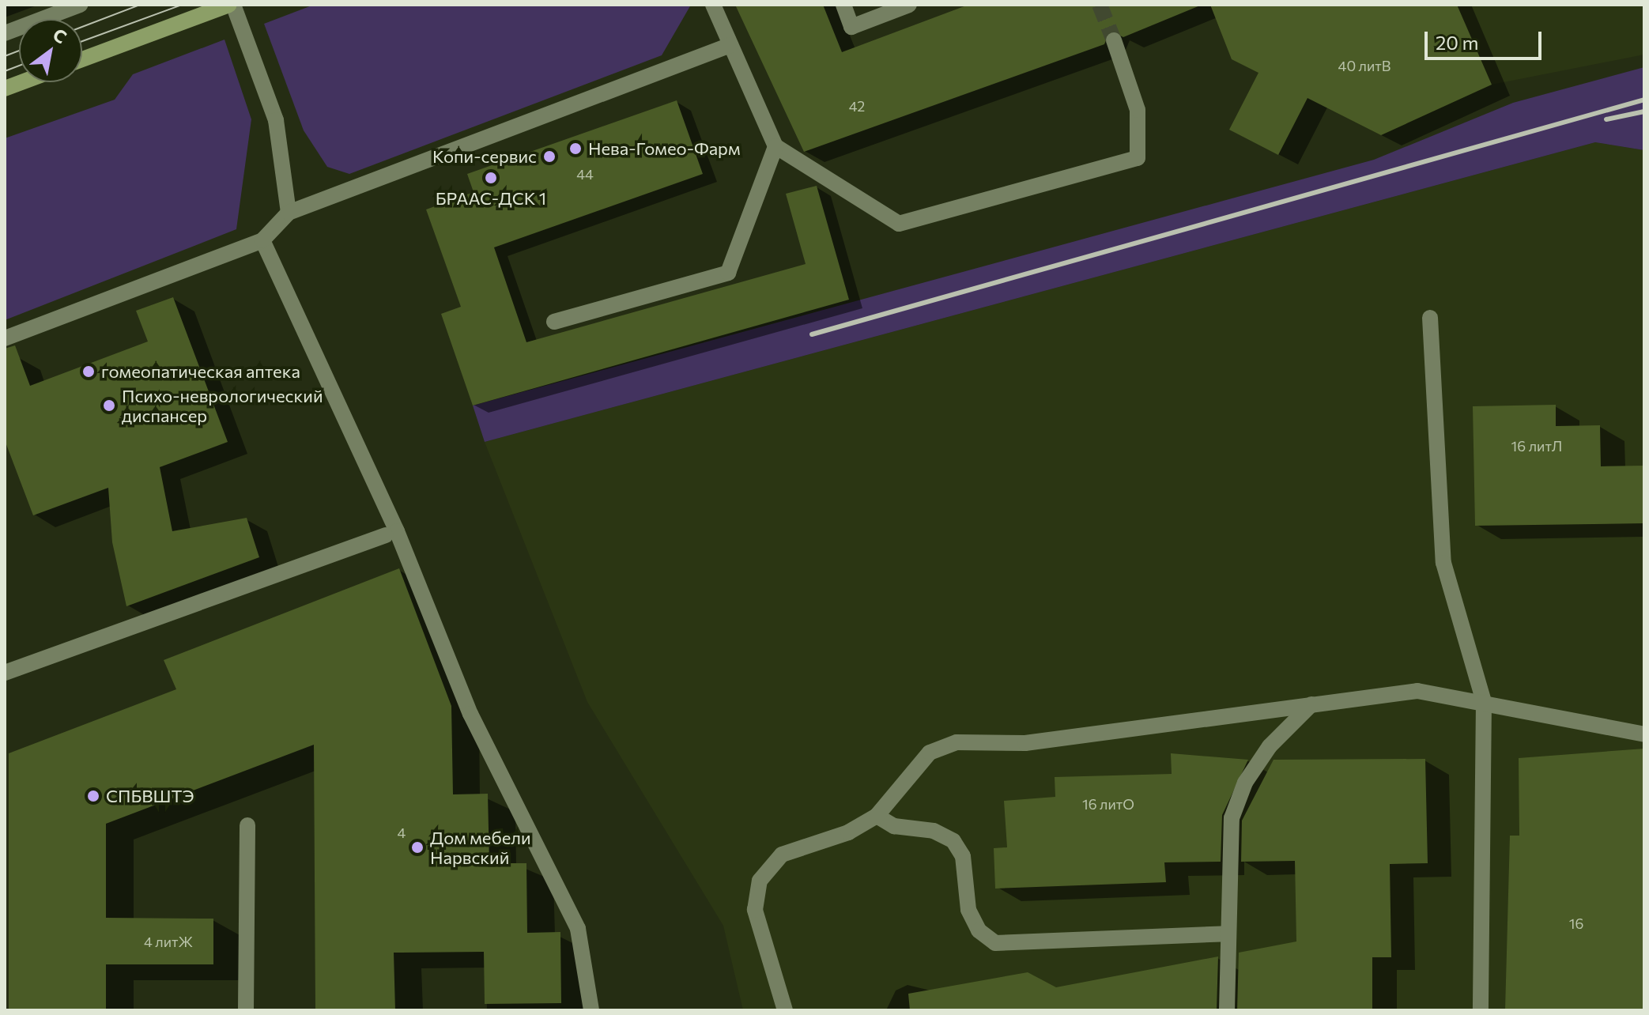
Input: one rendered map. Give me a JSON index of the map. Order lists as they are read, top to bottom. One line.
{"places":["Нева-Гомео-Фарм","Копи-сервис","БРААС-ДСК 1","гомеопатическая аптека","Психо-неврологический диспансер","СПБВШТЭ","Дом мебели Нарвский"],"house_numbers":["40 литВ","42","44","16 литЛ","16 литО","4","16","4 литЖ"],"scale_bar":"20 m","north":"top right"}
